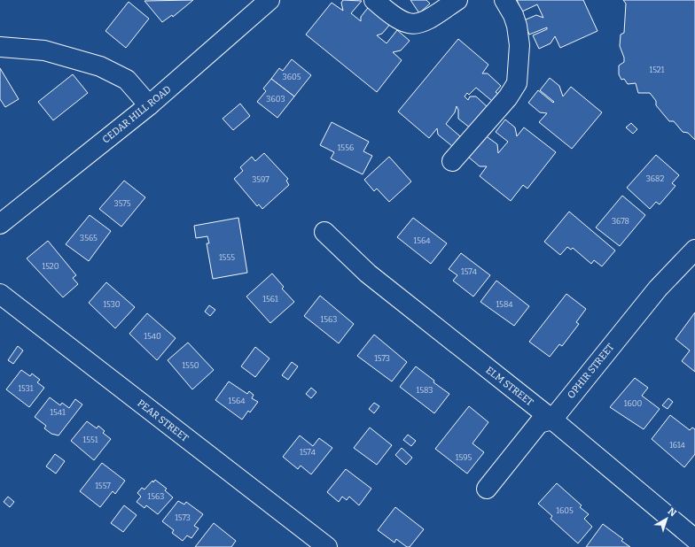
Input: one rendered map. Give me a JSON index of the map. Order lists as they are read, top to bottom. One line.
{"streets":{"street":["CEDAR HILL ROAD","OPHIR STREET","ELM STREET","PEAR STREET"]},"crossings":[["OPHIR STREET","ELM STREET"]],"house_numbers":["1521","3605","3603","1556","3682","3597","3575","3678","3565","1564","1555","1520","1574","1561","1530","1584","1563","1540","1573","1550","1531","1583","1564","1600","1541","1551","1614","1574","1595","1557","1563","1605","1573"],"north":"top right"}
